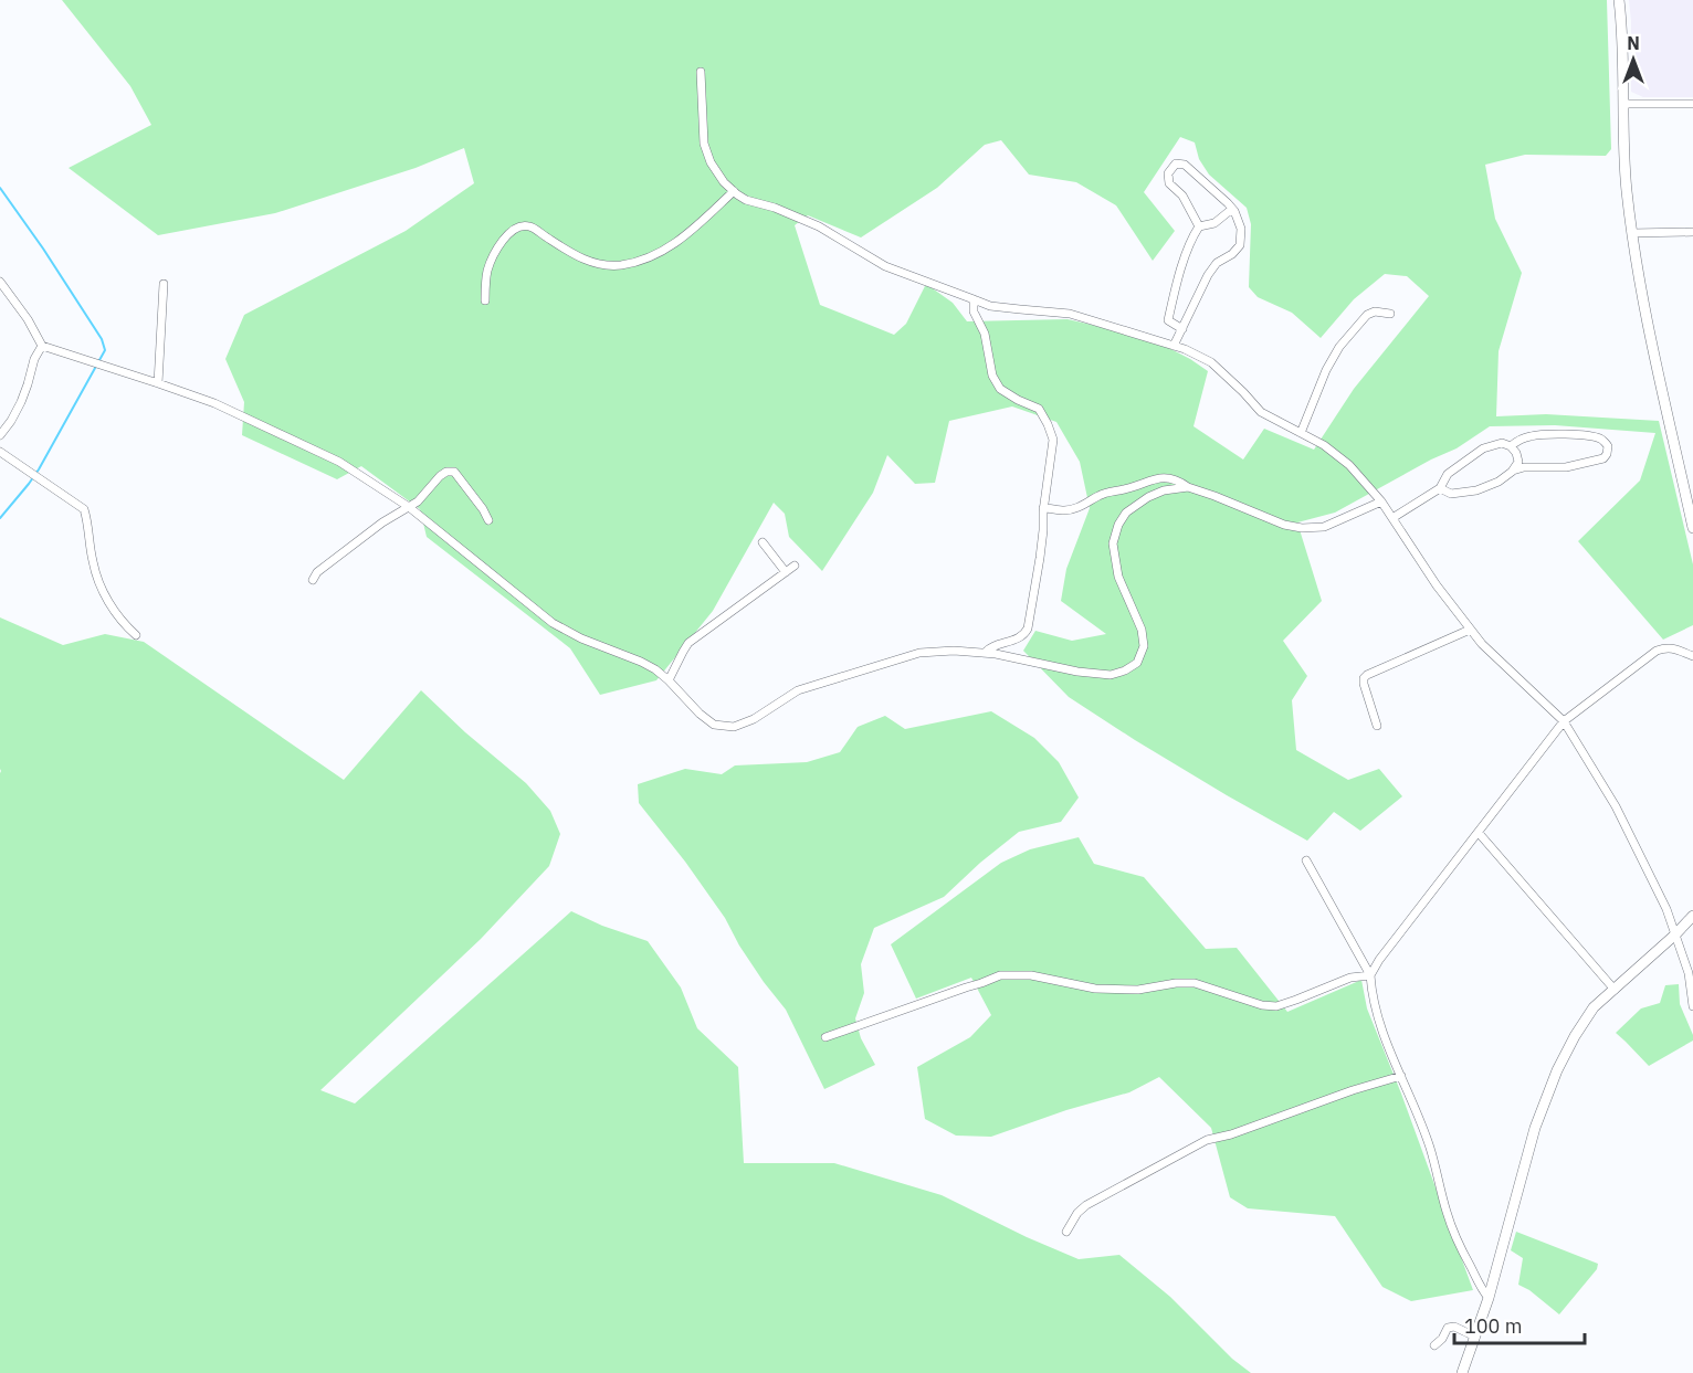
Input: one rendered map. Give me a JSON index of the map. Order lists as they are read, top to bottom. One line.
{"scale_bar":"100 m","north":"top"}
